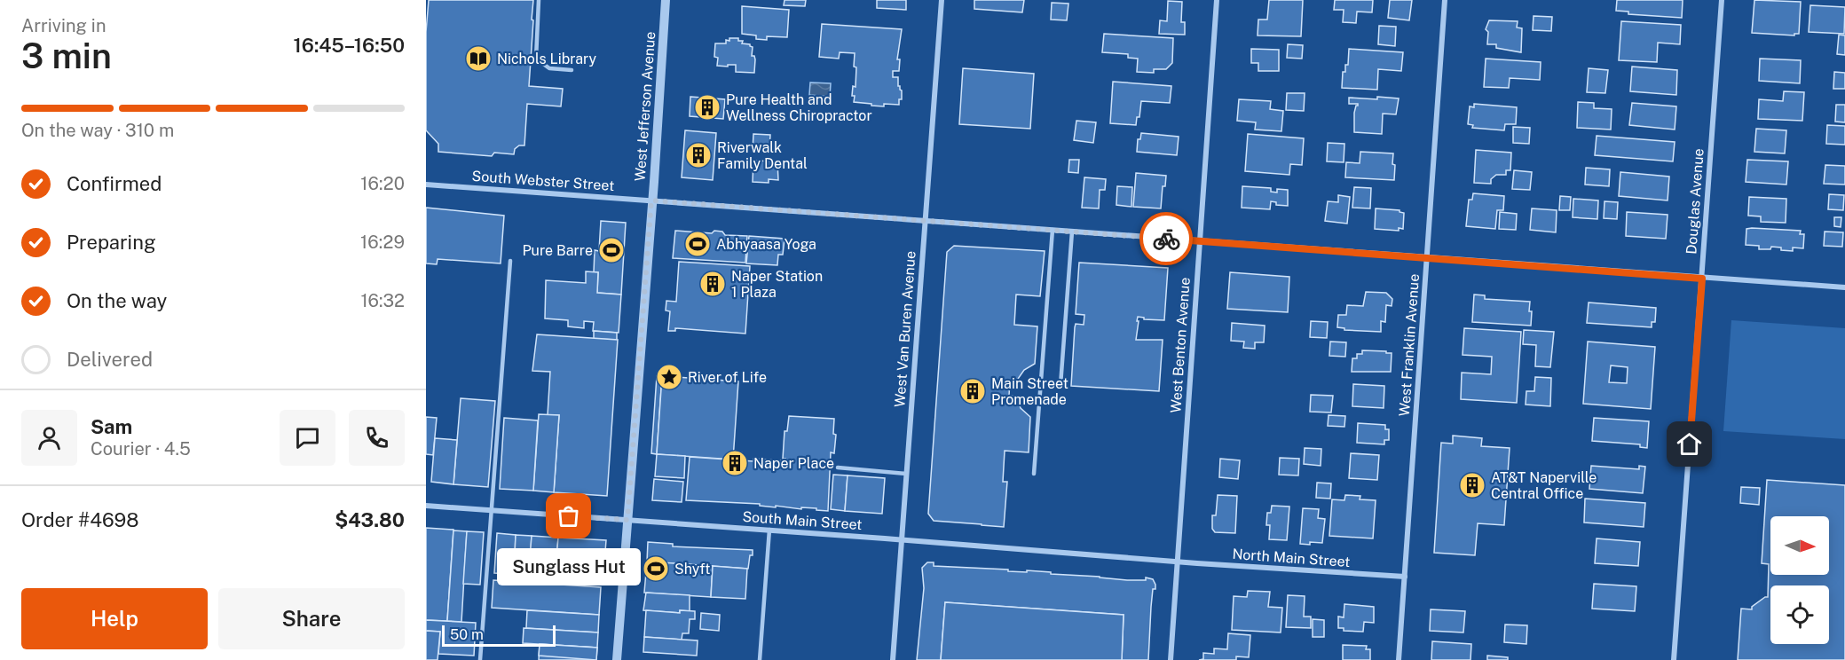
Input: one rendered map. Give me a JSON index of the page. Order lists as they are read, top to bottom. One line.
{"streets":{"street":["West Jefferson Avenue","South Webster Street","Douglas Avenue","West Van Buren Avenue","West Benton Avenue","West Franklin Avenue","South Main Street","North Main Street"]},"crossings":[["West Jefferson Avenue","South Webster Street"],["West Jefferson Avenue","South Main Street"],["South Webster Street","Douglas Avenue"],["South Webster Street","West Van Buren Avenue"],["South Webster Street","West Benton Avenue"],["South Webster Street","West Franklin Avenue"],["West Van Buren Avenue","South Main Street"],["West Benton Avenue","South Main Street"],["West Benton Avenue","North Main Street"],["West Franklin Avenue","North Main Street"],["South Main Street","North Main Street"]],"places":{"library":["Nichols Library"],"building":["Pure Health and Wellness Chiropractor","Riverwalk Family Dental","Naper Station 1 Plaza","Main Street Promenade","Naper Place","AT&T Naperville Central Office"],"sports":["Abhyaasa Yoga","Pure Barre","Shyft"],"place":["River of Life"],"other":["Sunglass Hut"]},"scale_bar":"50 m","north":"right","page":{"heading":["3 min","Arriving in","16:45–16:50"],"panel":["Sam","Courier · 4.5","Order #4698","$43.80"],"bar":"On the way · 310 m","list":[["Confirmed","16:20"],["Preparing","16:29"],["On the way","16:32"],"Delivered"],"bubble":"Sunglass Hut","buttons":["Help","Share"],"scale":"50 m"}}
